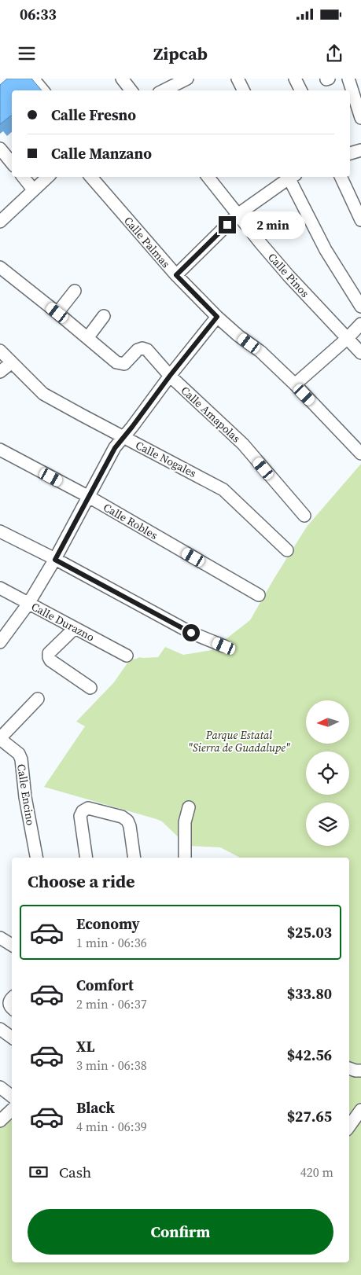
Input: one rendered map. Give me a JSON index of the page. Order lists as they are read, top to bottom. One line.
{"streets":{"street":["Calle Palmas","Calle Pinos","Calle Amapolas","Calle Nogales","Calle Robles","Calle Durazno","Calle Encino"]},"parks":["Parque Estatal \"Sierra de Guadalupe\""],"north":"left","page":{"status":"06:33","header":"Zipcab","banner":["Calle Fresno","Calle Manzano"],"bubble":"2 min","heading":"Choose a ride","list":[{"name":"Economy","note":"1 min · 06:36","value":"$25.03"},{"name":"Comfort","note":"2 min · 06:37","value":"$33.80"},{"name":"XL","note":"3 min · 06:38","value":"$42.56"},{"name":"Black","note":"4 min · 06:39","value":"$27.65"}],"pay":["Cash","420 m"],"buttons":"Confirm"}}
